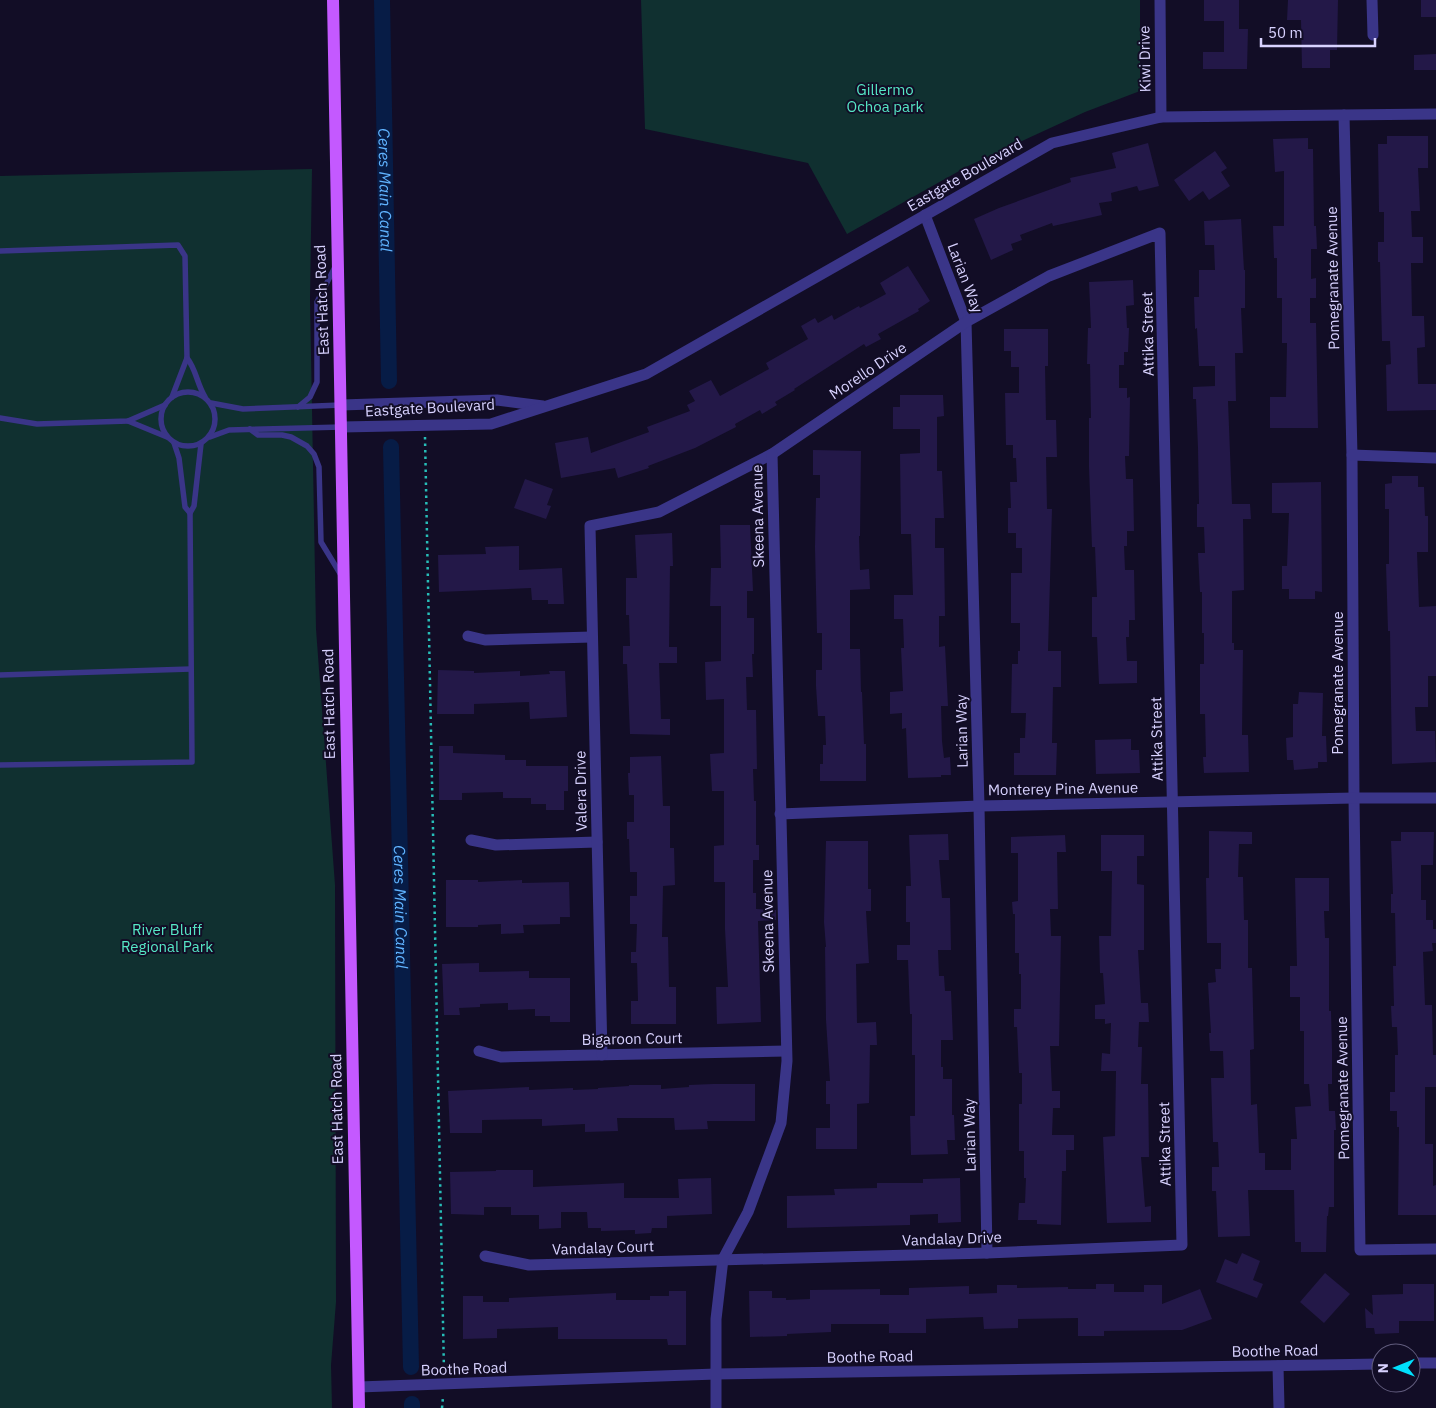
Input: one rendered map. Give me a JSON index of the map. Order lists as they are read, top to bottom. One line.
{"streets":{"main road":["East Hatch Road"],"street":["Kiwi Drive","Eastgate Boulevard","Larian Way","Pomegranate Avenue","Attika Street","Morello Drive","Skeena Avenue","Monterey Pine Avenue","Valera Drive","Bigaroon Court","Vandalay Drive","Vandalay Court","Boothe Road"]},"crossings":[["Kiwi Drive","Eastgate Boulevard"],["Eastgate Boulevard","Larian Way"],["Eastgate Boulevard","Pomegranate Avenue"],["Eastgate Boulevard","East Hatch Road"],["Larian Way","Morello Drive"],["Larian Way","Monterey Pine Avenue"],["Larian Way","Vandalay Drive"],["Pomegranate Avenue","Monterey Pine Avenue"],["East Hatch Road","Boothe Road"],["Attika Street","Morello Drive"],["Attika Street","Monterey Pine Avenue"],["Attika Street","Vandalay Drive"],["Morello Drive","Skeena Avenue"],["Morello Drive","Valera Drive"],["Skeena Avenue","Monterey Pine Avenue"],["Skeena Avenue","Bigaroon Court"],["Skeena Avenue","Vandalay Drive"],["Skeena Avenue","Vandalay Court"],["Skeena Avenue","Boothe Road"],["Valera Drive","Bigaroon Court"],["Vandalay Drive","Vandalay Court"]],"water":["Ceres Main Canal"],"parks":["Gillermo Ochoa park","River Bluff Regional Park"],"scale_bar":"50 m","north":"left"}
